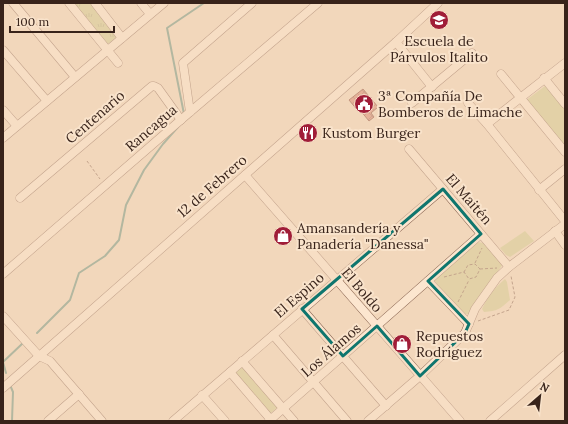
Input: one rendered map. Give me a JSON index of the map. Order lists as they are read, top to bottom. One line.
{"streets":{"street":["Centenario","Rancagua","12 de Febrero","El Maitén","El Boldo","El Espino","Los Álamos"]},"crossings":[["Centenario","Rancagua"],["12 de Febrero","El Boldo"],["El Maitén","El Espino"],["El Maitén","Los Álamos"],["El Boldo","El Espino"],["El Boldo","Los Álamos"]],"places":{"school or university":["Escuela de Párvulos Italito"],"public building":["3ª Compañía De Bomberos de Limache"],"restaurant":["Kustom Burger"],"shop":["Amansandería y Panadería \"Danessa\"","Repuestos Rodríguez"]},"scale_bar":"100 m","north":"top right"}
